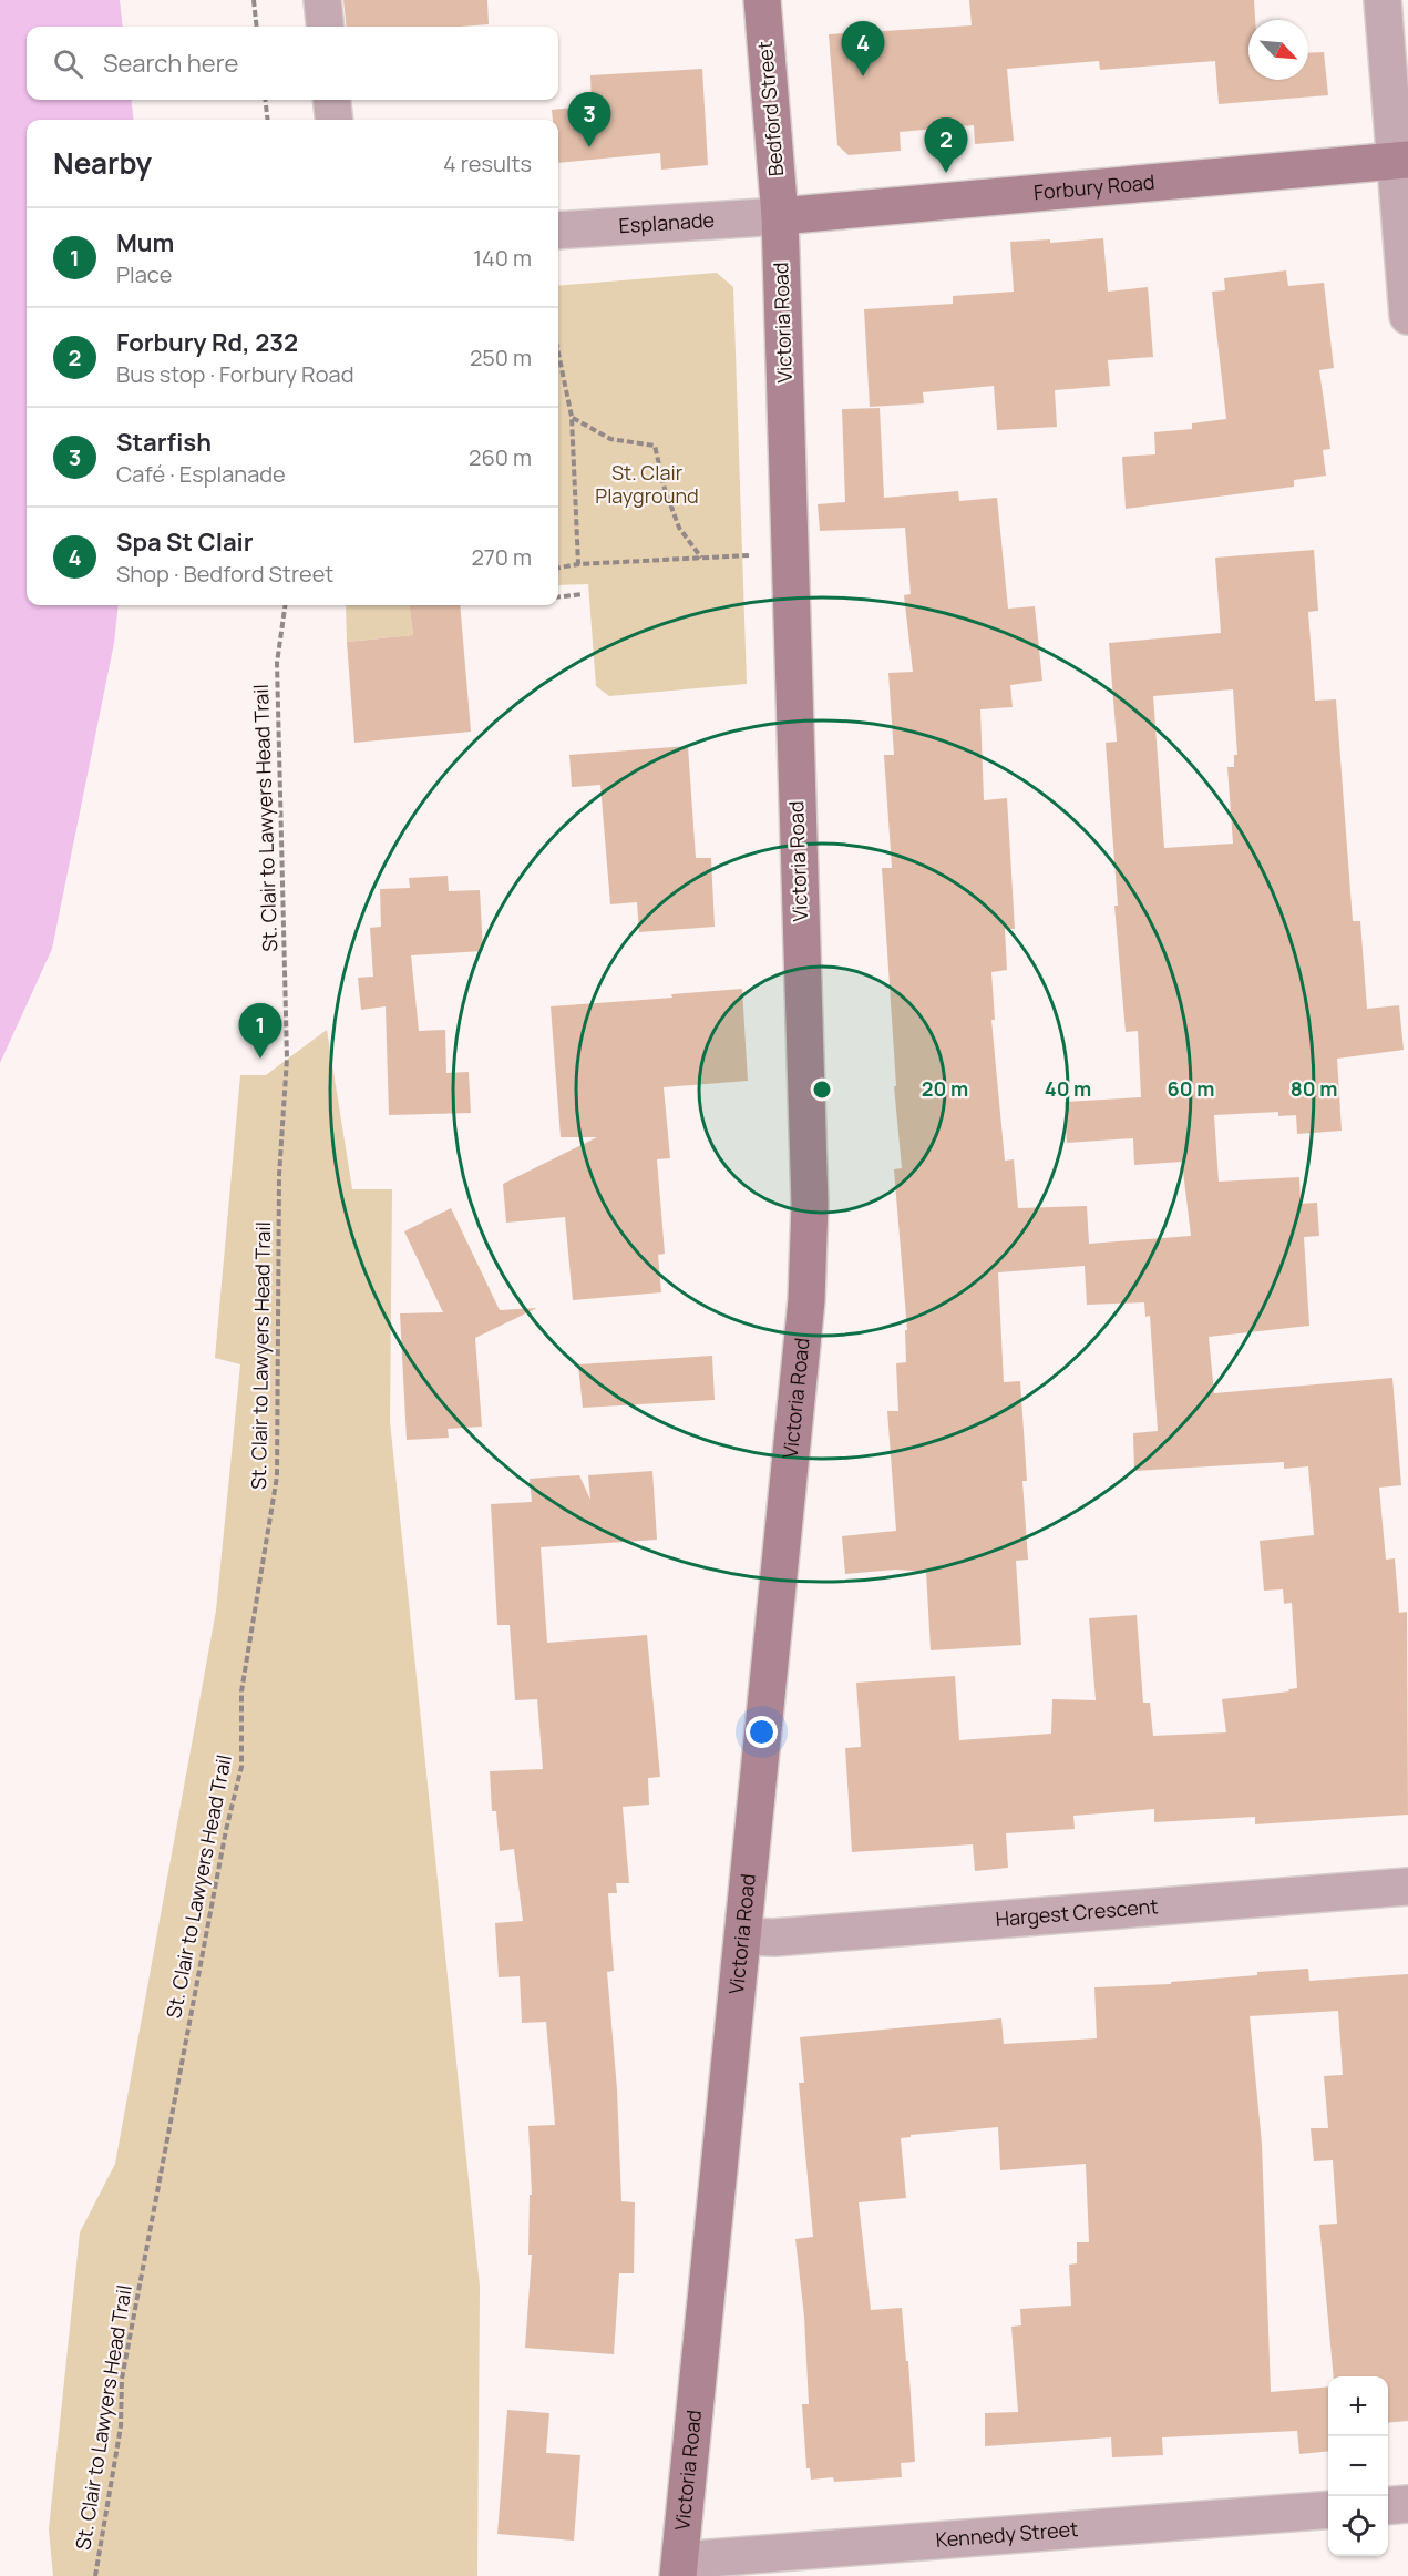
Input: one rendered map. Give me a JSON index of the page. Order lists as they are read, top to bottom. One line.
{"streets":{"street":["Bedford Street","Forbury Road","Esplanade","Victoria Road","Hargest Crescent","Kennedy Street"],"path":["St. Clair to Lawyers Head Trail"]},"crossings":[["Bedford Street","Forbury Road"],["Bedford Street","Esplanade"],["Bedford Street","Victoria Road"],["Forbury Road","Esplanade"],["Forbury Road","Victoria Road"],["Esplanade","Victoria Road"],["Victoria Road","Hargest Crescent"],["Victoria Road","Kennedy Street"]],"parks":["St. Clair Playground"],"north":"bottom right","page":{"pins":["4","3","2","1"],"search":"Search here","heading":["Nearby","4 results"],"list":[{"mark":"1","name":"Mum","note":"Place","value":"140 m"},{"mark":"2","name":"Forbury Rd, 232","note":"Bus stop · Forbury Road","value":"250 m"},{"mark":"3","name":"Starfish","note":"Café · Esplanade","value":"260 m"},{"mark":"4","name":"Spa St Clair","note":"Shop · Bedford Street","value":"270 m"}],"map_buttons":["+","−"]},"rings":["20 m","40 m","60 m","80 m"]}
